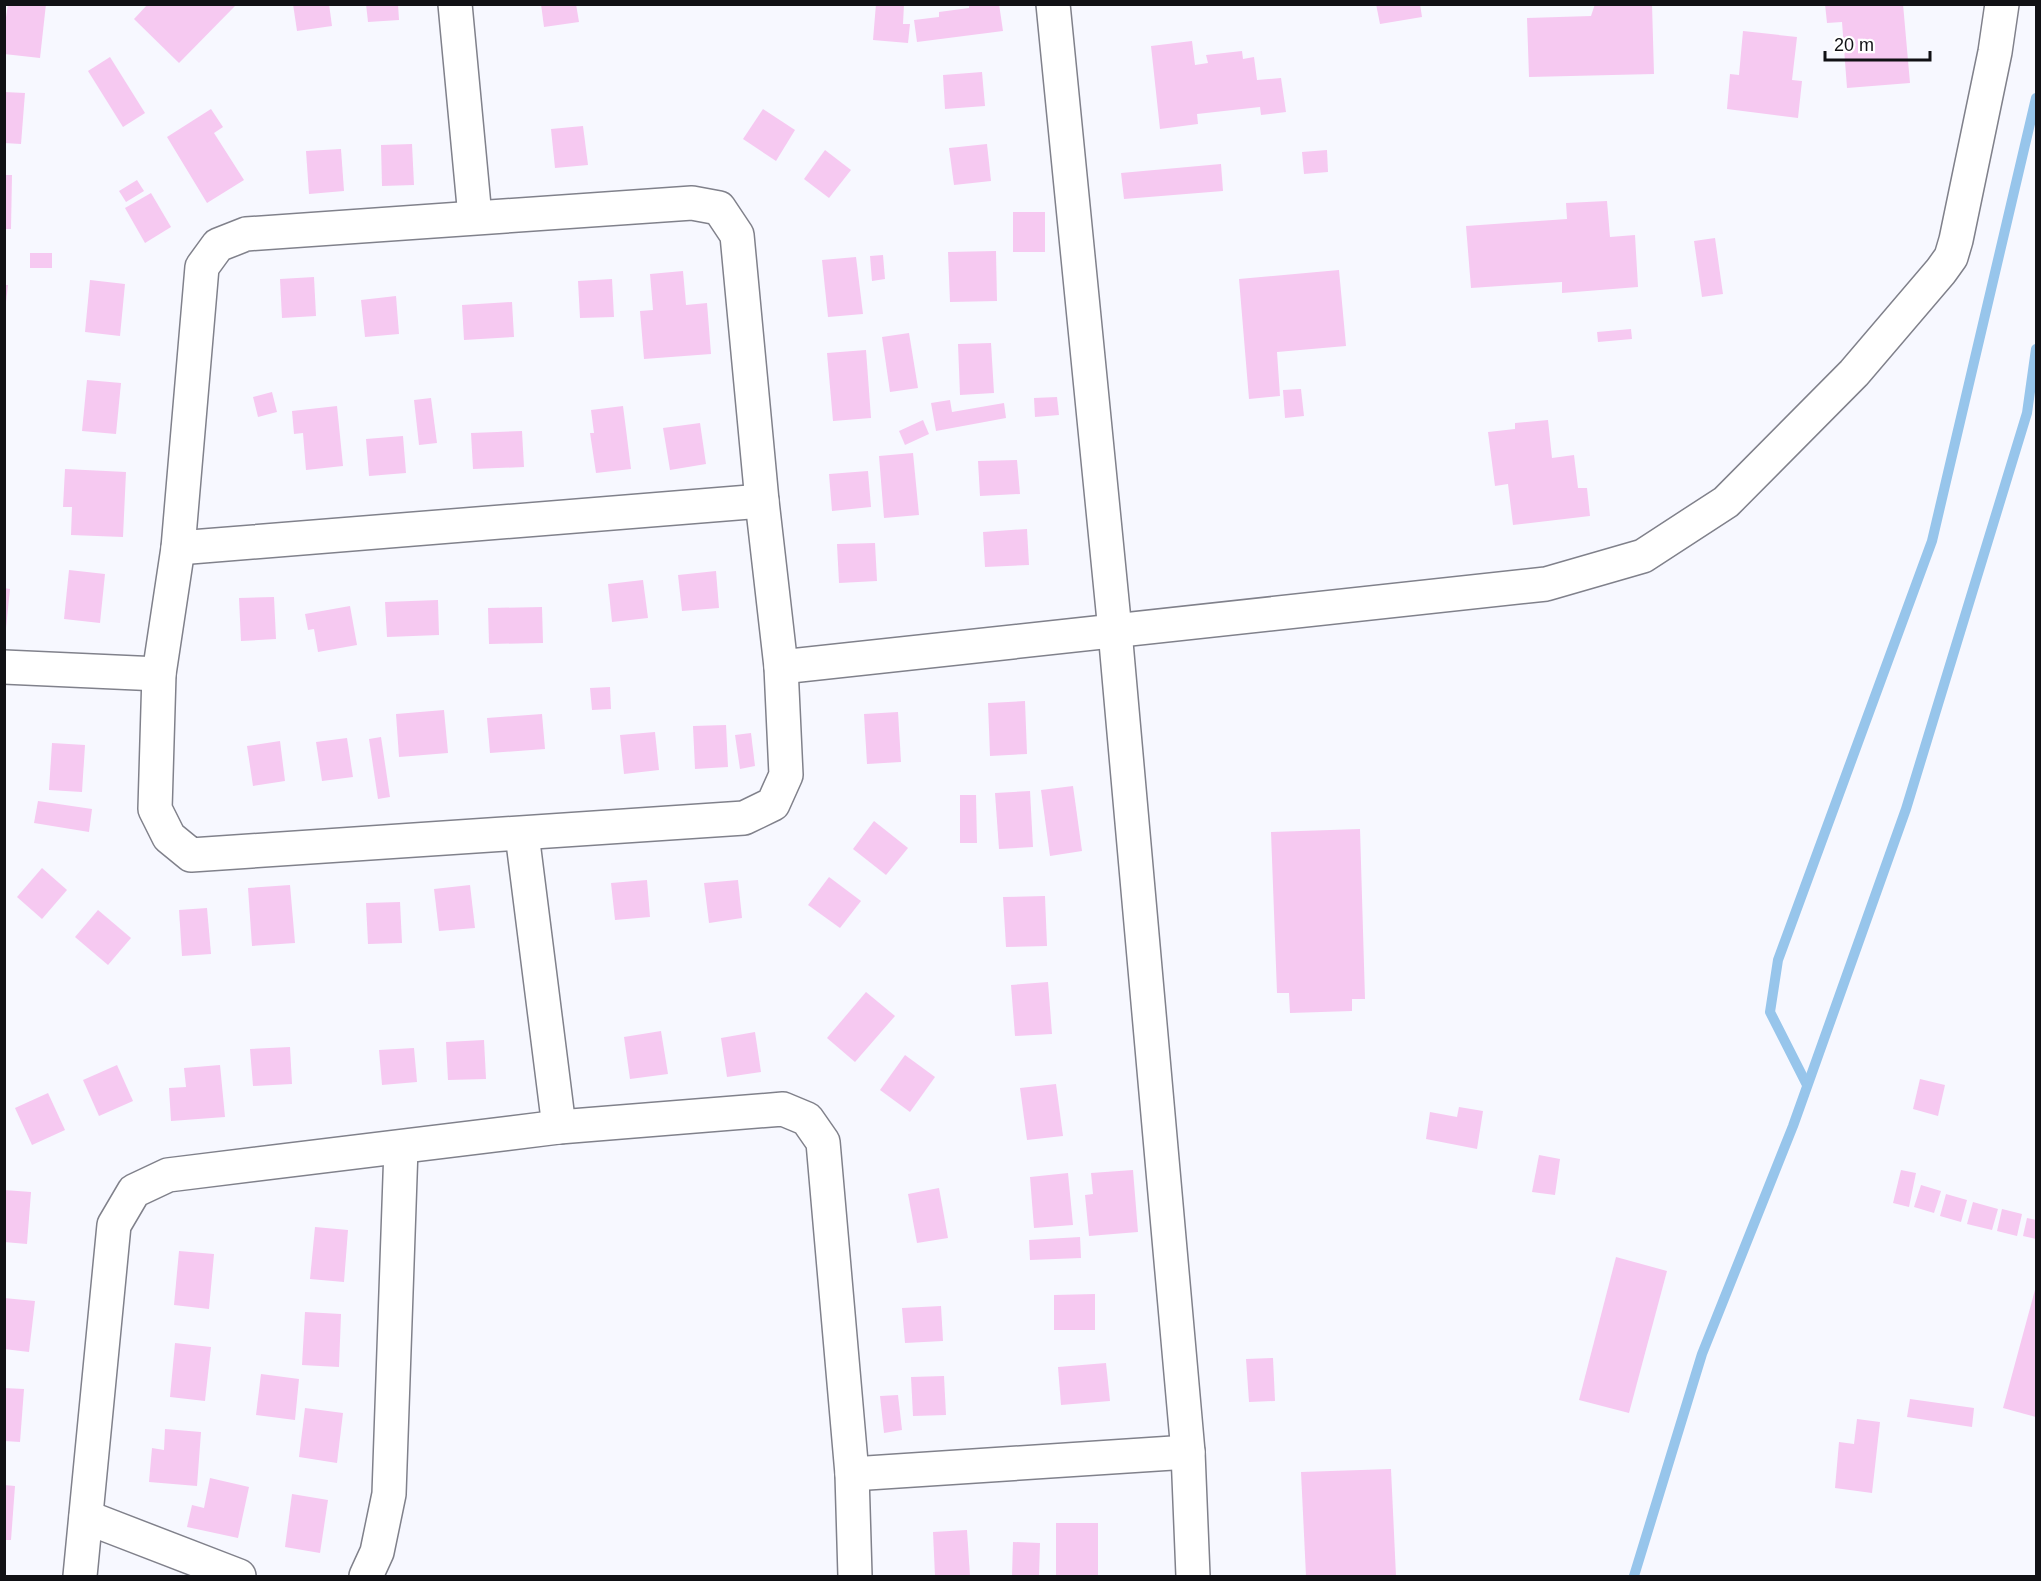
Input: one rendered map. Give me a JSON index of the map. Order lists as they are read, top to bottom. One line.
{"scale_bar":"20 m"}
